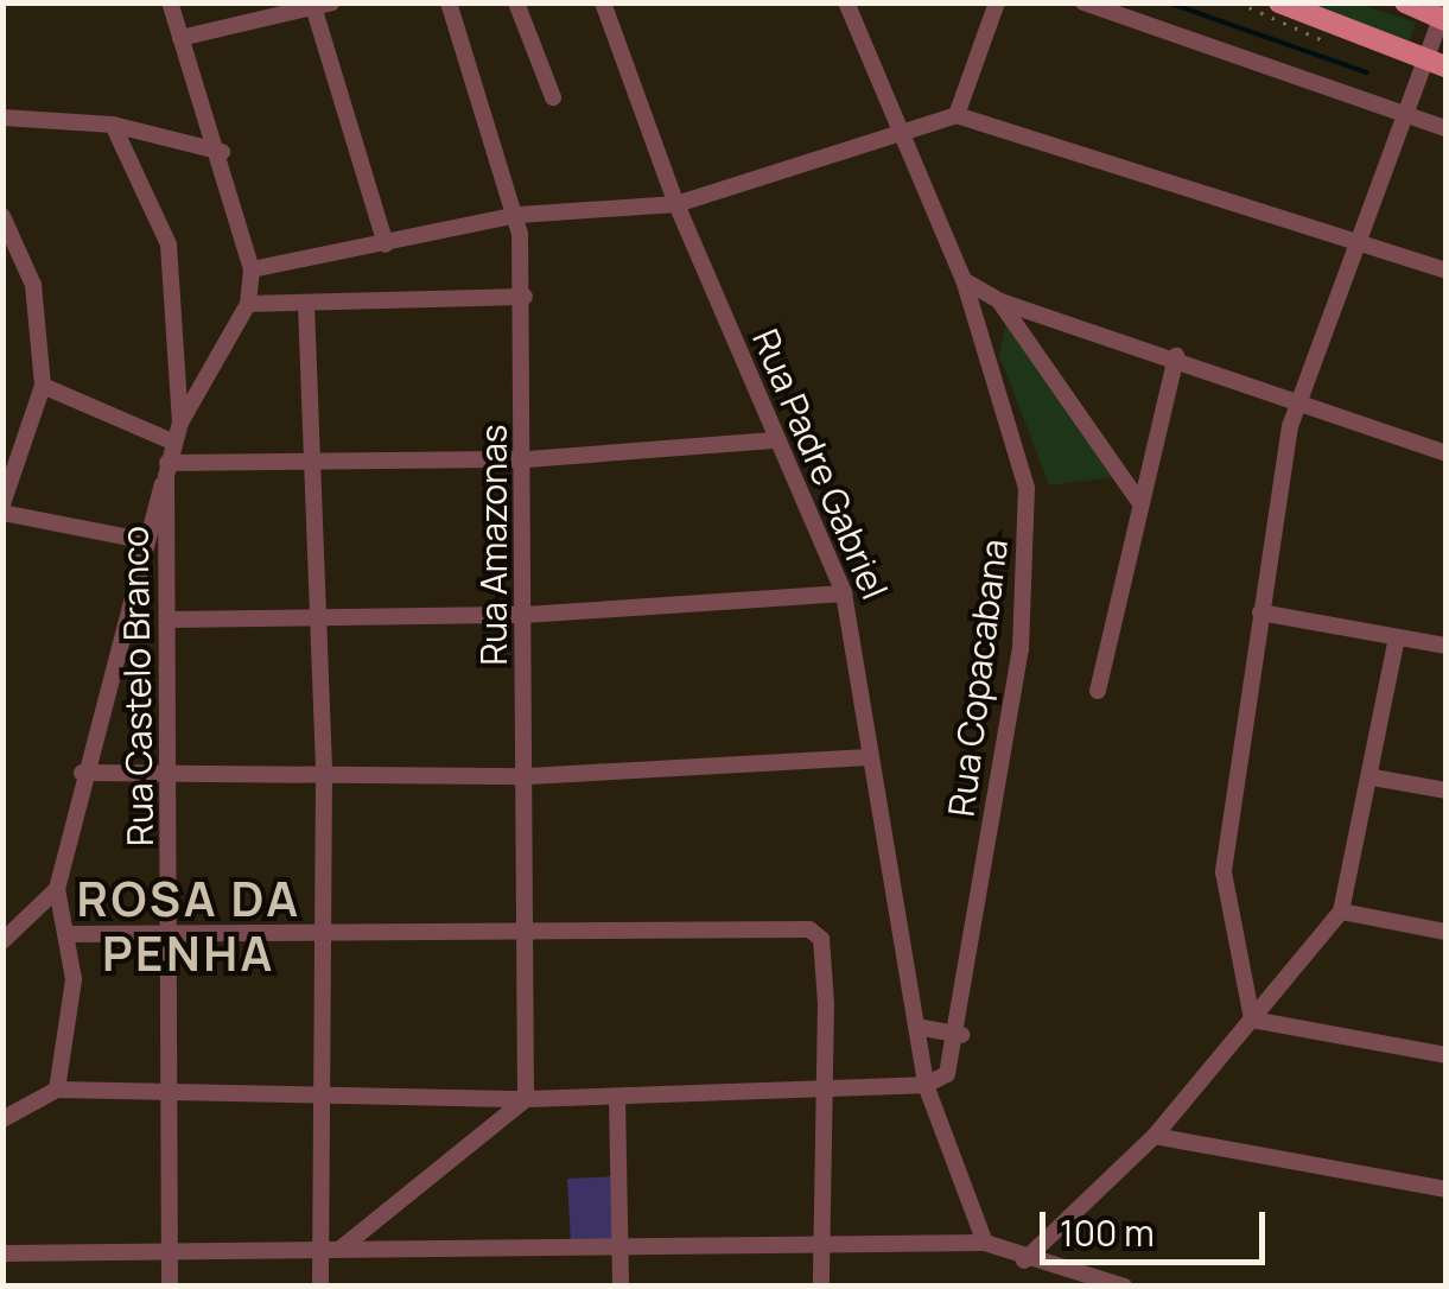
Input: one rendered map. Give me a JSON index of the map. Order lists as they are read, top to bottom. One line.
{"streets":{"street":["Rua Padre Gabriel","Rua Amazonas","Rua Copacabana","Rua Castelo Branco"]},"crossings":[["Rua Padre Gabriel","Rua Copacabana"]],"districts":["ROSA DA PENHA"],"scale_bar":"100 m"}
